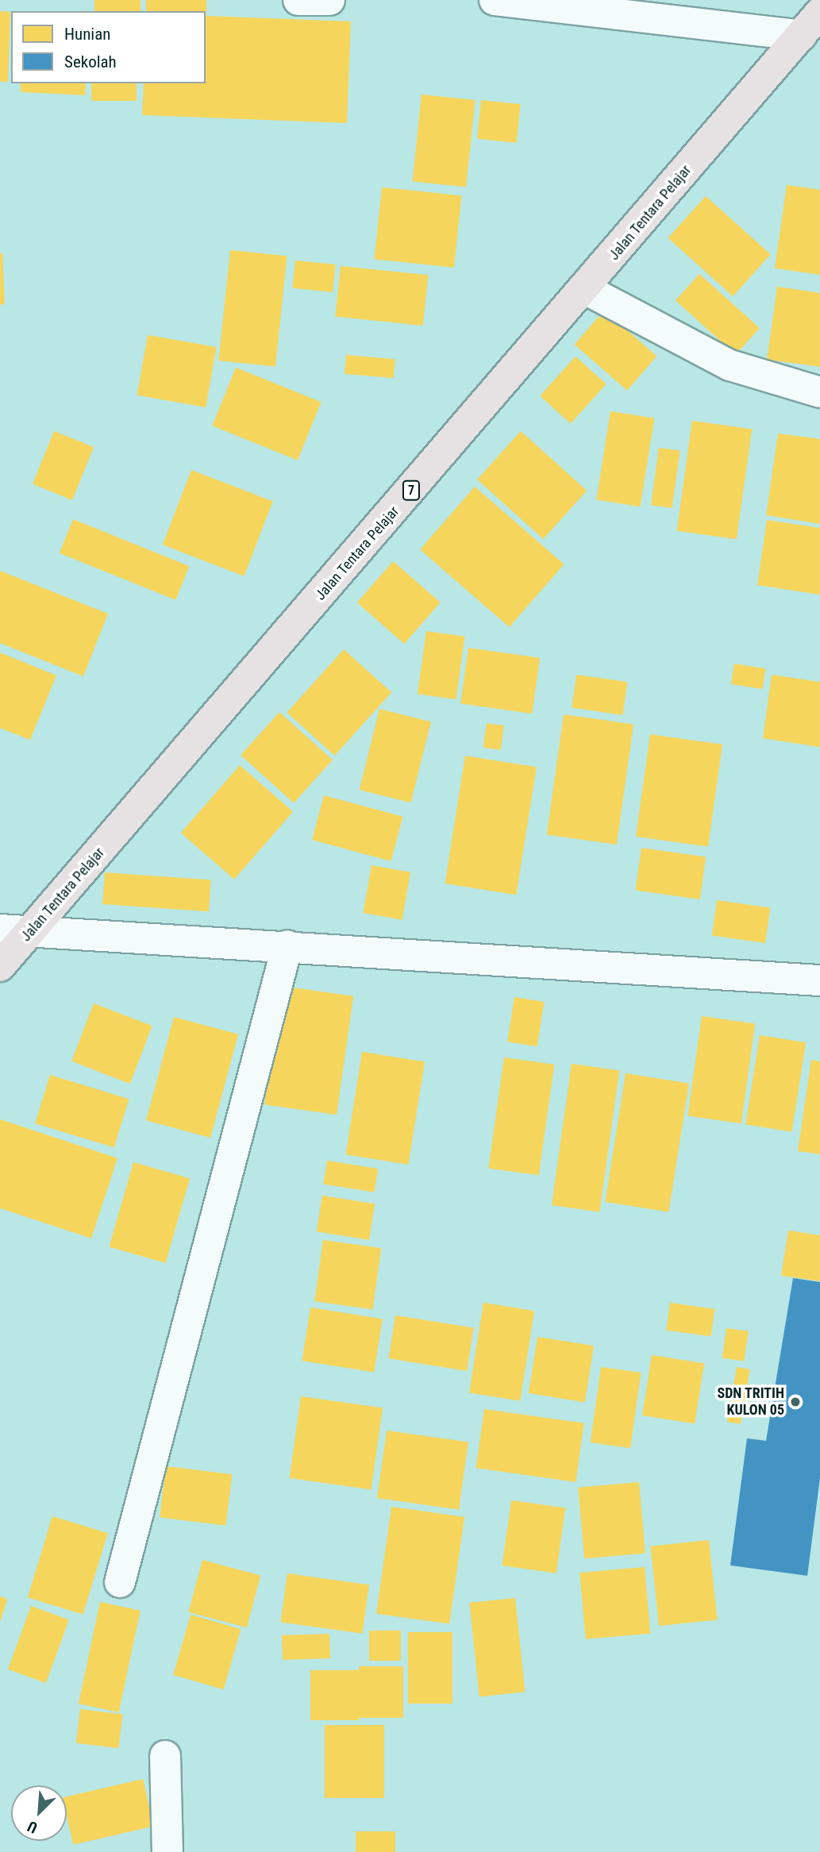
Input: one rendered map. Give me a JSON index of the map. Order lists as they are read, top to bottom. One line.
{"streets":{"highway":["Jalan Tentara Pelajar","7"]},"places":["SDN TRITIH KULON 05"],"legend":["Hunian","Sekolah"],"north":"bottom left"}
